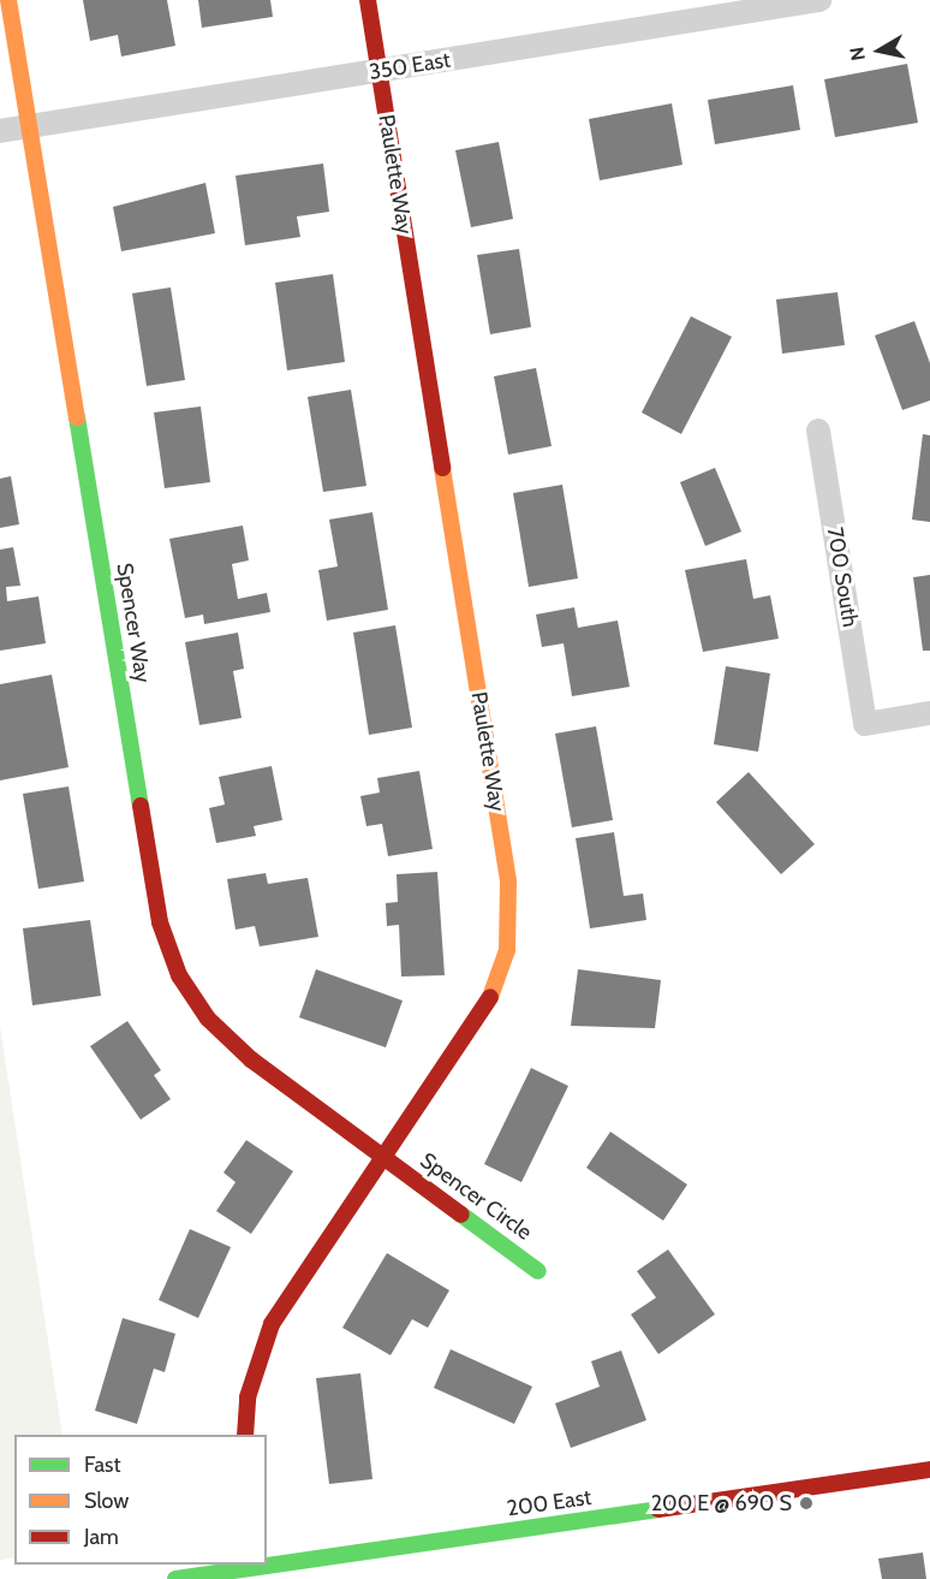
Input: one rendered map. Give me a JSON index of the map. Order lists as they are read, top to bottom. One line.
{"streets":{"street":["350 East","Paulette Way","700 South","Spencer Way","Spencer Circle","200 East"]},"crossings":[["350 East","Paulette Way"],["350 East","Spencer Way"],["Paulette Way","Spencer Way"],["Paulette Way","Spencer Circle"],["Spencer Way","Spencer Circle"]],"places":["200 E @ 690 S"],"legend":["Fast","Slow","Jam"],"north":"left"}
